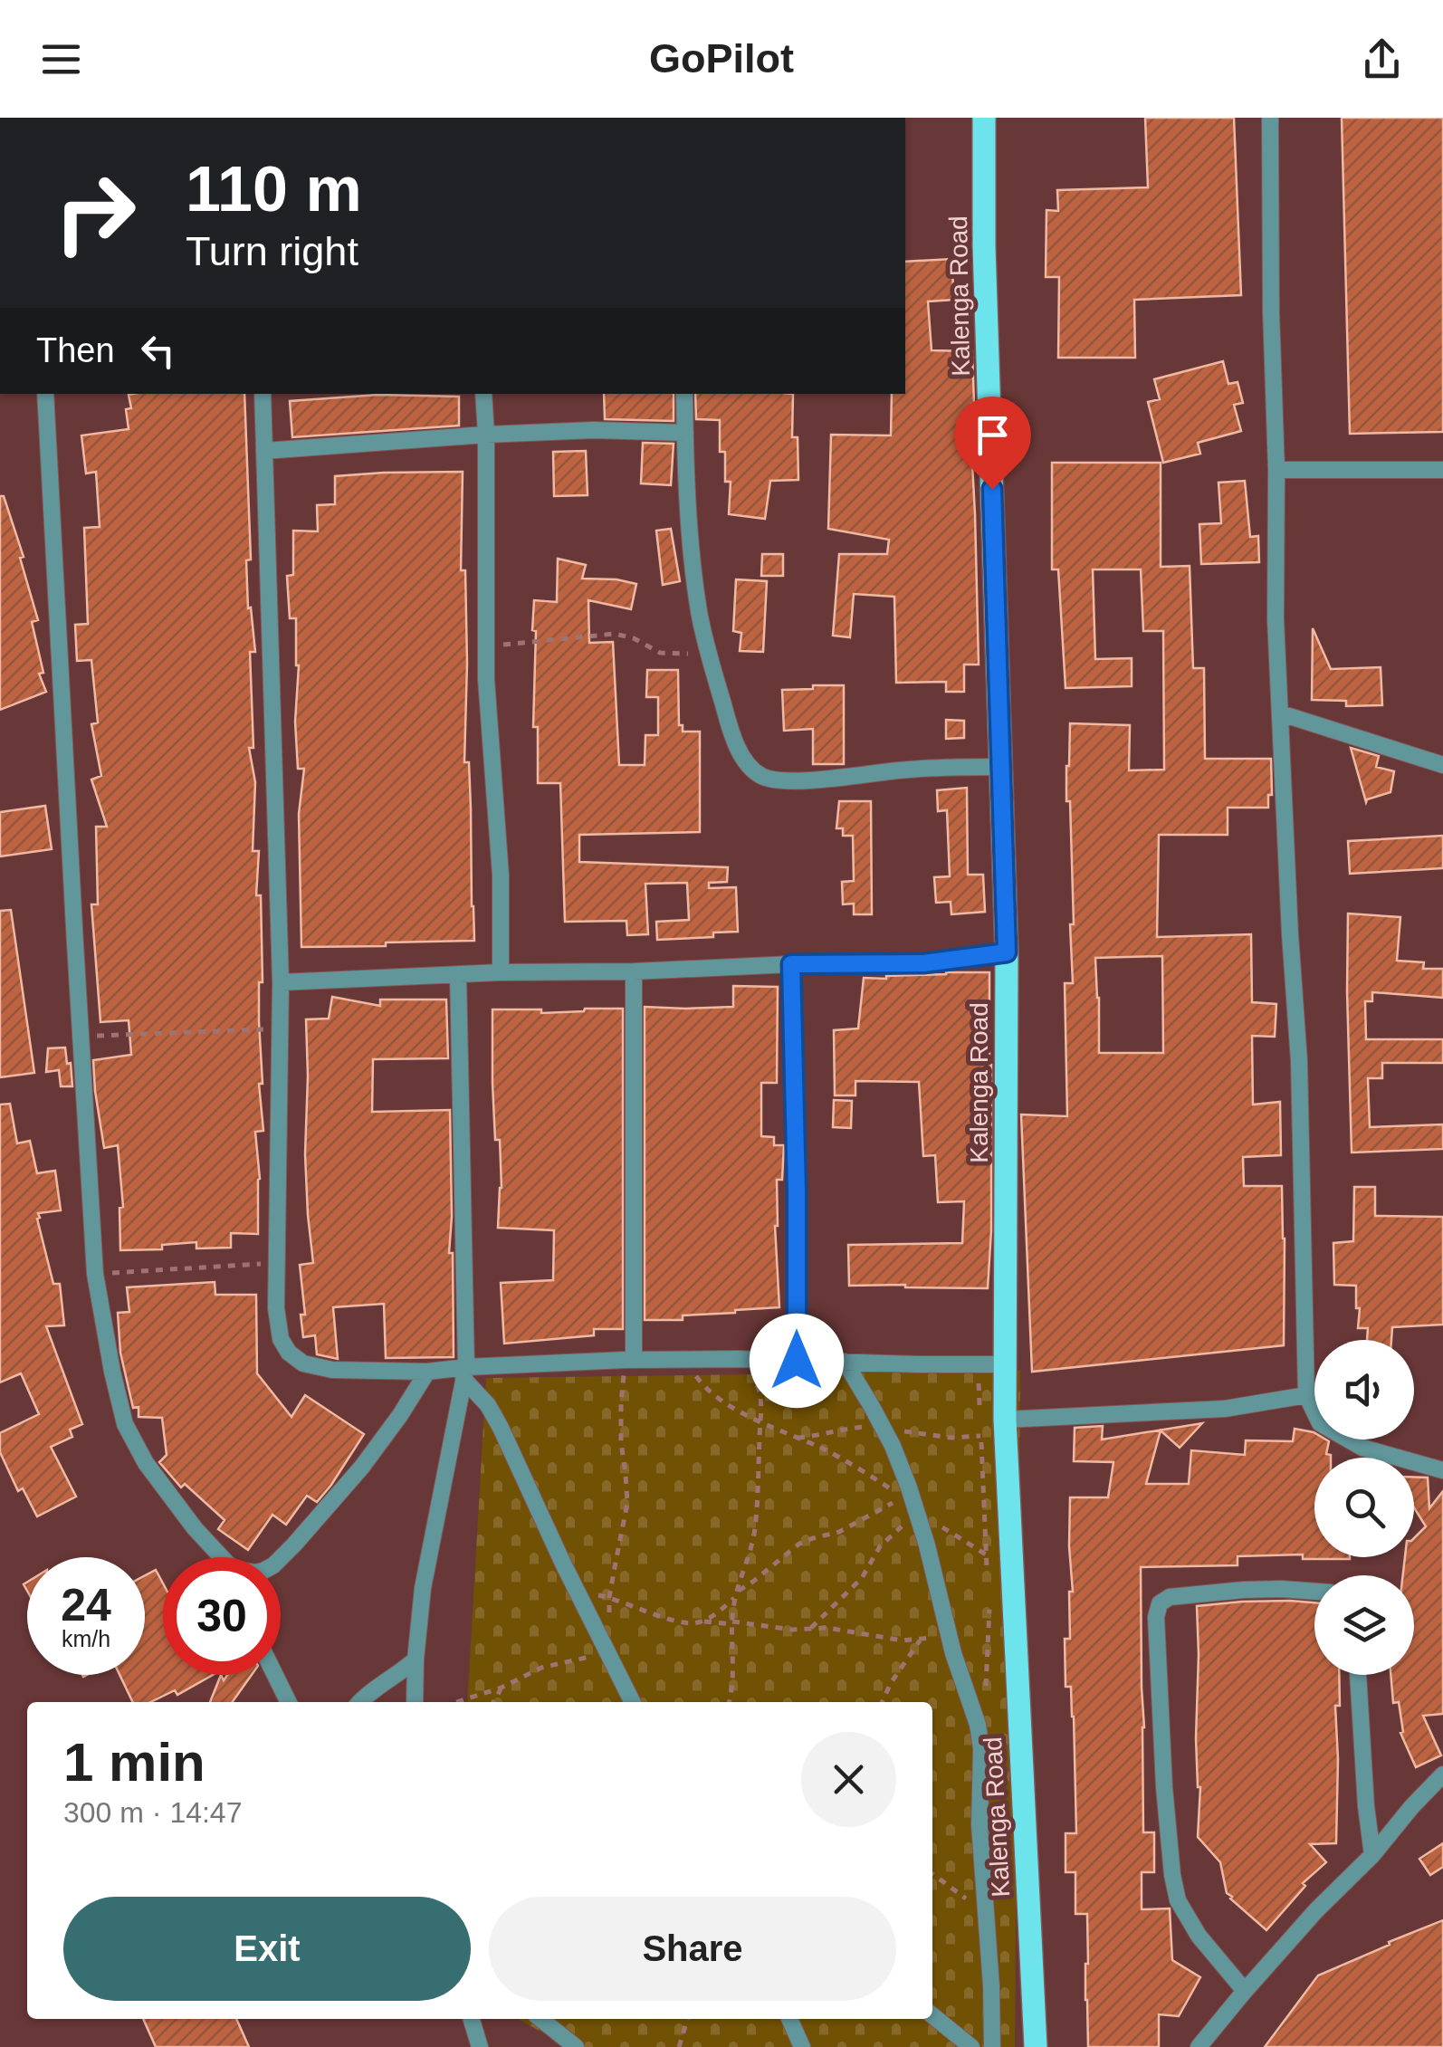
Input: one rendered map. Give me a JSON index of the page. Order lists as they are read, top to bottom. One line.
{"streets":{"main road":["Kalenga Road"]},"page":{"header":"GoPilot","turn":["110 m","Turn right"],"then":"Then","speed":"24 km/h","limit":"30","heading":["1 min","300 m · 14:47"],"buttons":["Exit","Share"]}}
